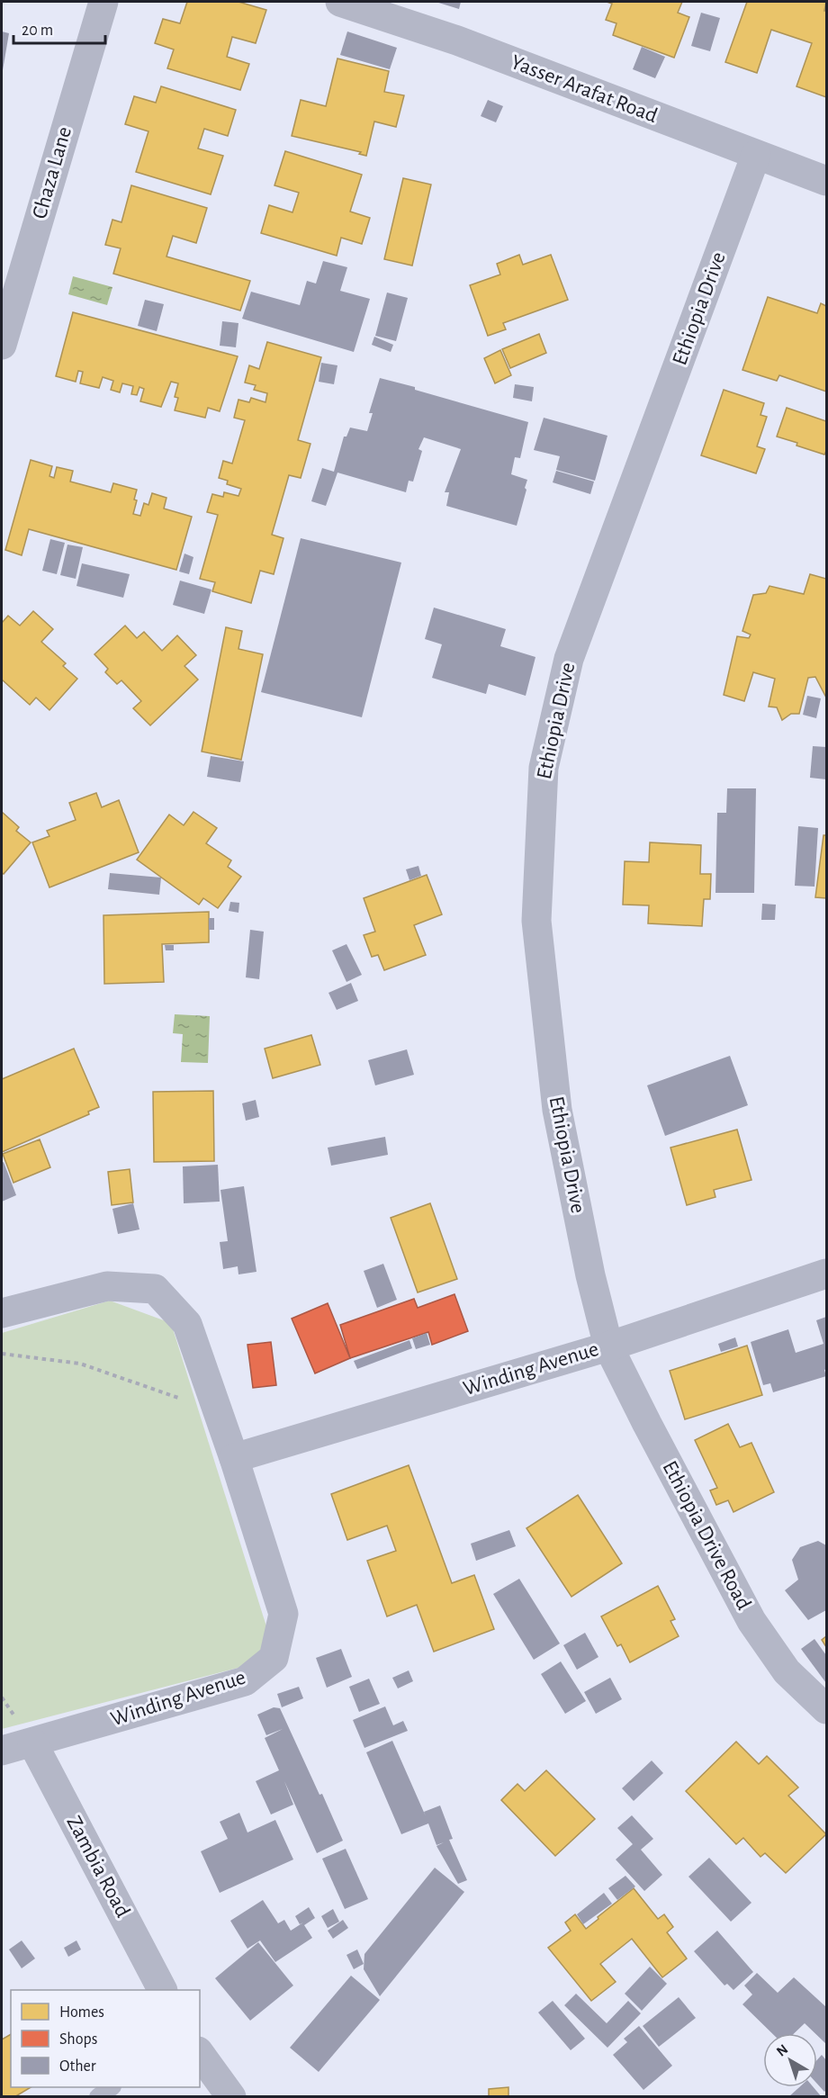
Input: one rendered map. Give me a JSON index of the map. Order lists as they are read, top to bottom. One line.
{"streets":{"street":["Yasser Arafat Road","Chaza Lane","Ethiopia Drive","Winding Avenue","Ethiopia Drive Road","Zambia Road"]},"crossings":[["Yasser Arafat Road","Ethiopia Drive"],["Ethiopia Drive","Winding Avenue"],["Ethiopia Drive","Ethiopia Drive Road"],["Winding Avenue","Ethiopia Drive Road"],["Winding Avenue","Zambia Road"]],"legend":["Homes","Shops","Other"],"scale_bar":"20 m","north":"top left"}
